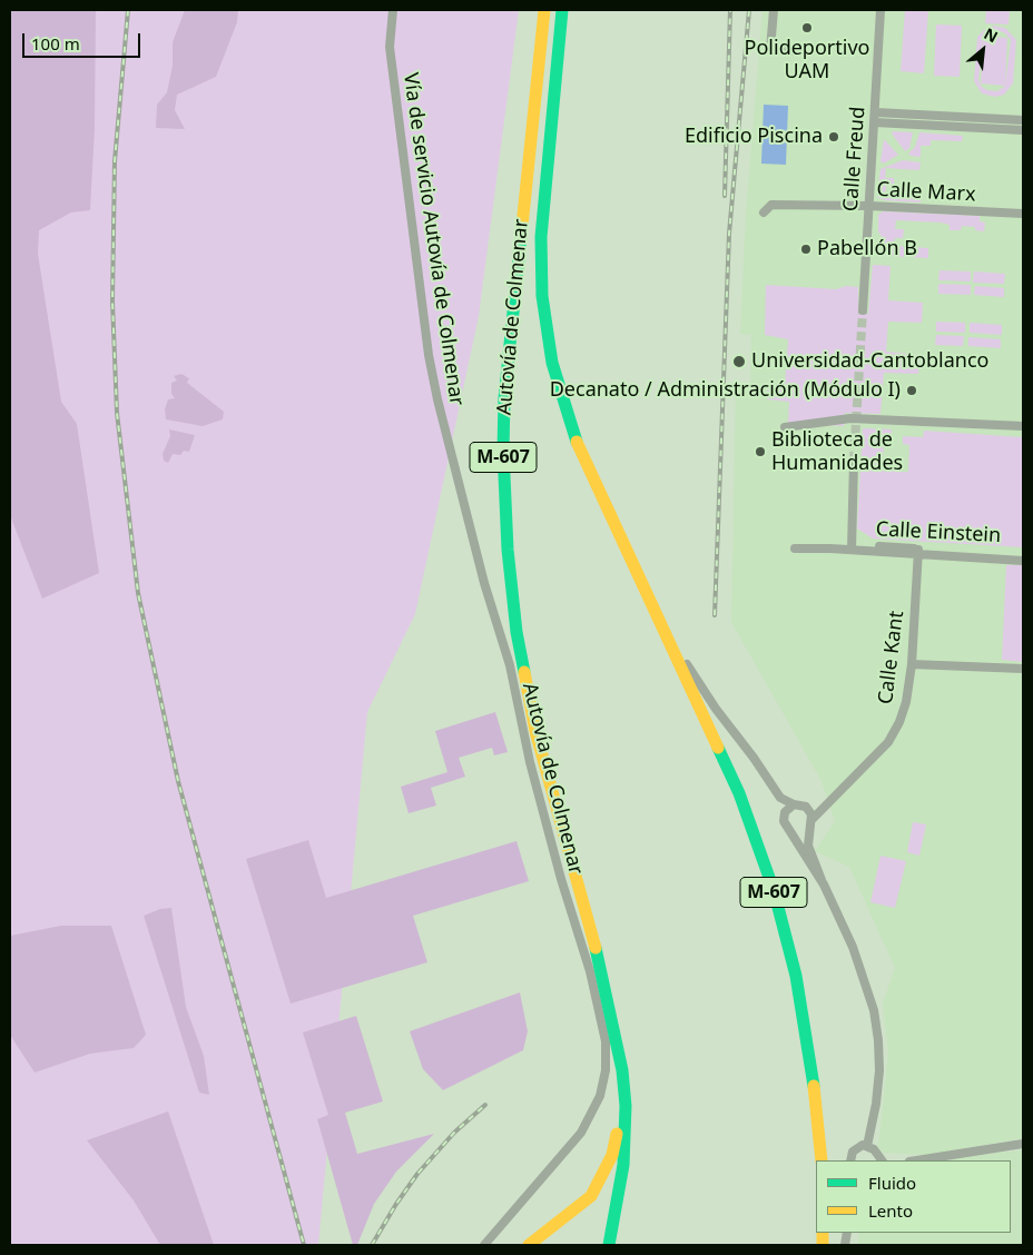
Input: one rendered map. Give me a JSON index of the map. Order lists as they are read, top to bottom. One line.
{"streets":{"highway":["Autovía de Colmenar","M-607"],"street":["Calle Freud","Calle Marx","Vía de servicio Autovía de Colmenar","Calle Einstein","Calle Kant"]},"crossings":[["Calle Freud","Calle Marx"],["Calle Einstein","Calle Kant"]],"places":["Polideportivo UAM","Edificio Piscina","Pabellón B","Universidad-Cantoblanco","Decanato / Administración (Módulo I)","Biblioteca de Humanidades"],"legend":["Fluido","Lento"],"scale_bar":"100 m","north":"top right"}
